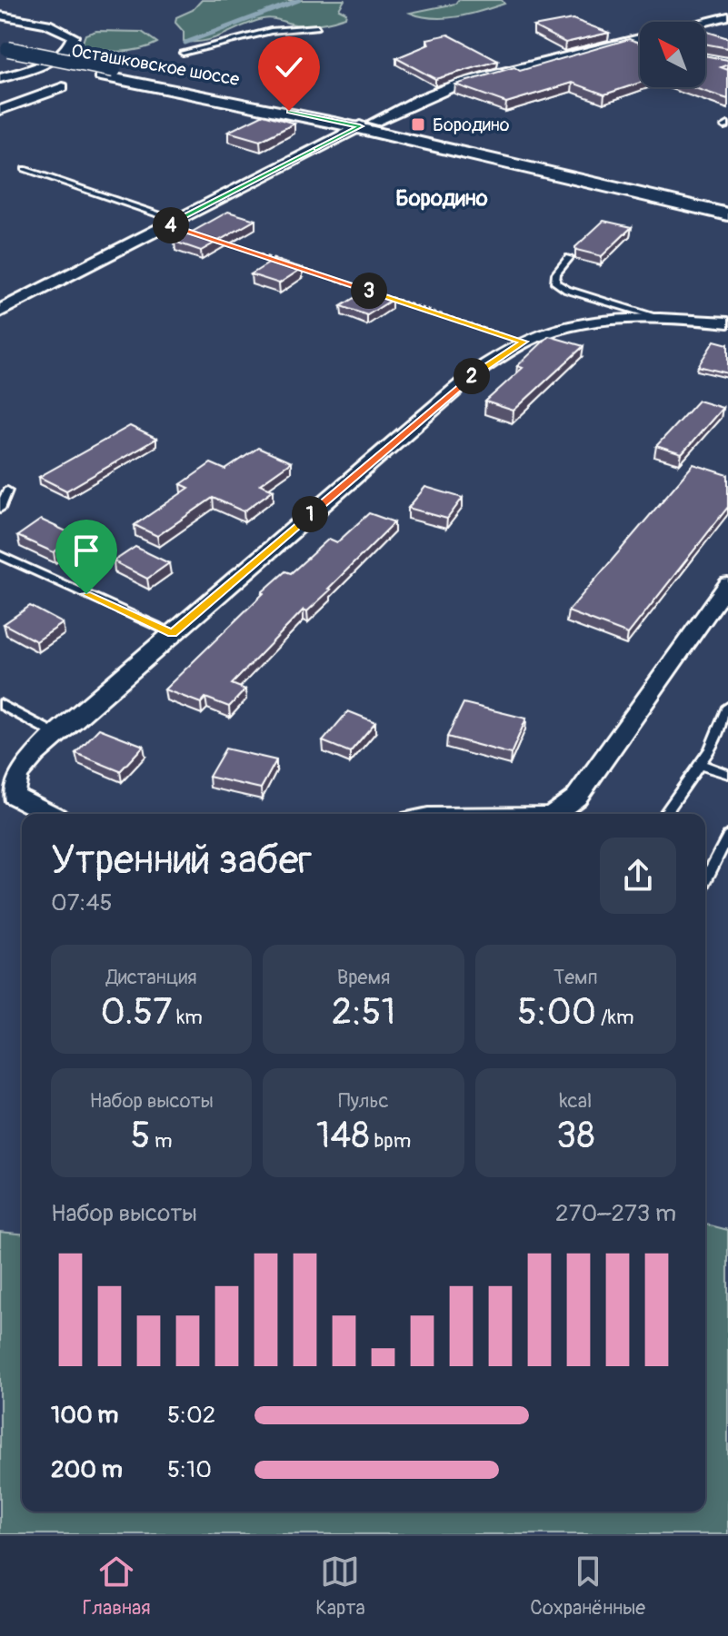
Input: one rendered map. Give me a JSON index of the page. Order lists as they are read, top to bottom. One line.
{"streets":{"main road":["Осташковское шоссе"]},"districts":["Бородино"],"places":{"transit":["Бородино"]},"north":"top left","page":{"pins":["4","3","2","1"],"heading":["Утренний забег","07:45"],"stats":[["Дистанция","0.57 km"],["Время","2:51"],["Темп","5:00 /km"],["Набор высоты","5 m"],["Пульс","148 bpm"],["kcal","38"]],"chart":["Набор высоты","270–273 m"],"list":[{"name":"100 m","note":"5:02"},{"name":"200 m","note":"5:10"}],"tabs":["Главная","Карта","Сохранённые"]}}
